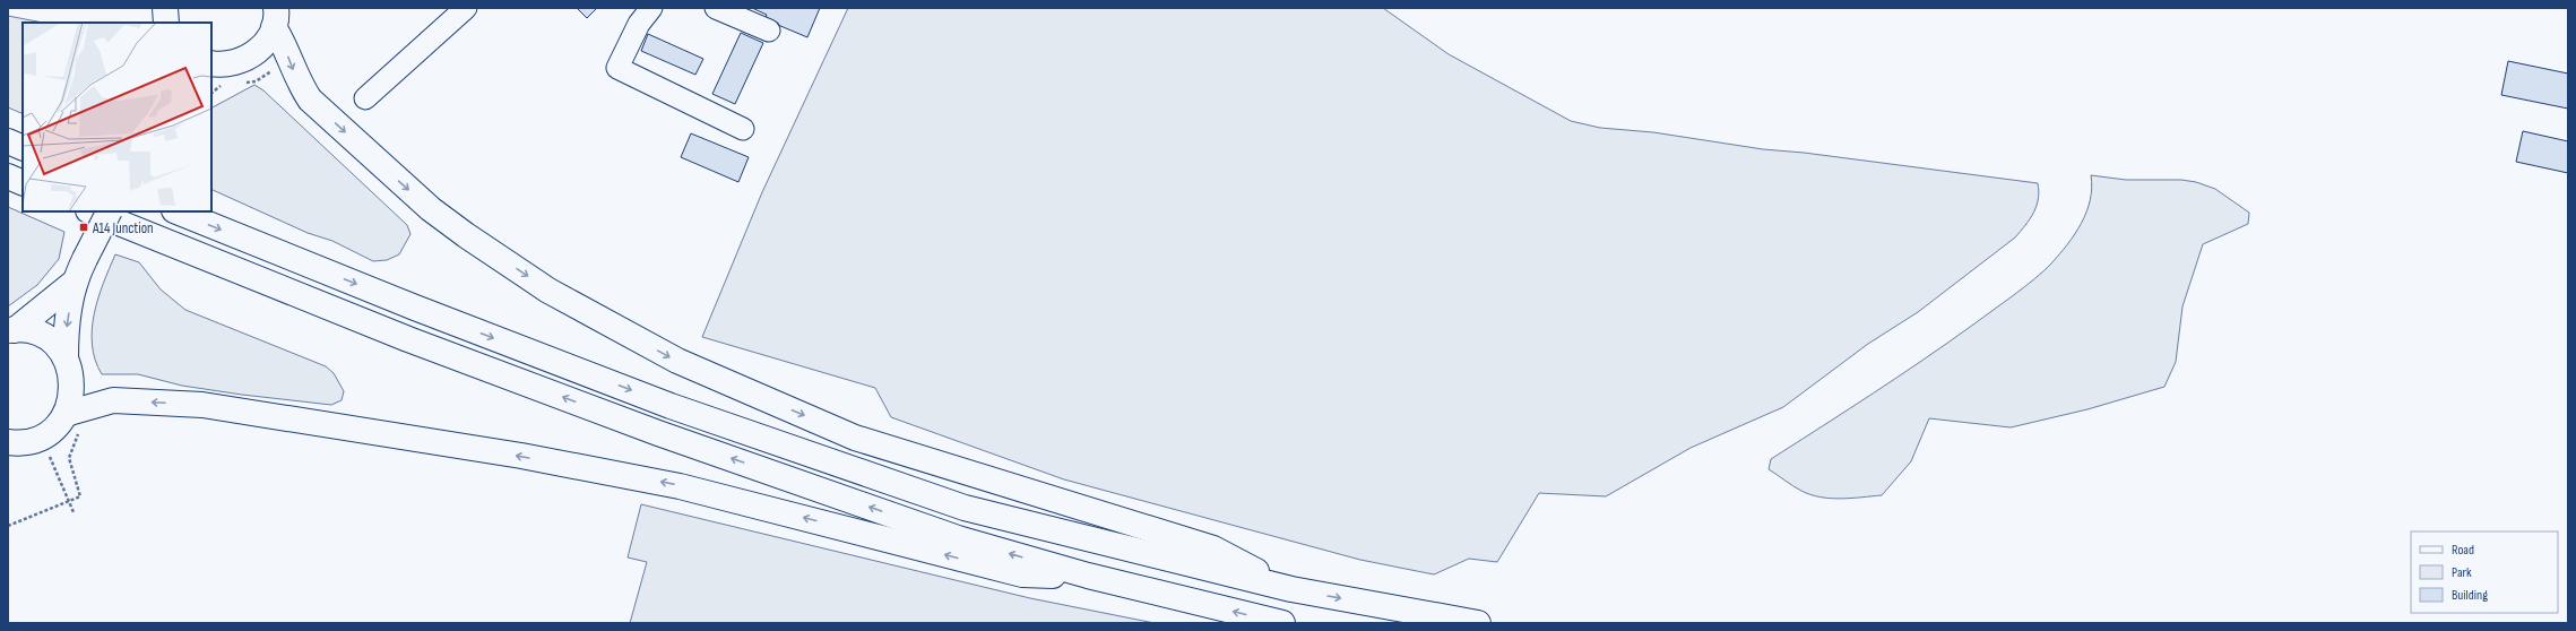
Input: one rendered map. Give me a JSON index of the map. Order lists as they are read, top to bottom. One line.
{"places":{"transit":["A14 Junction"]},"legend":["Road","Park","Building"]}
